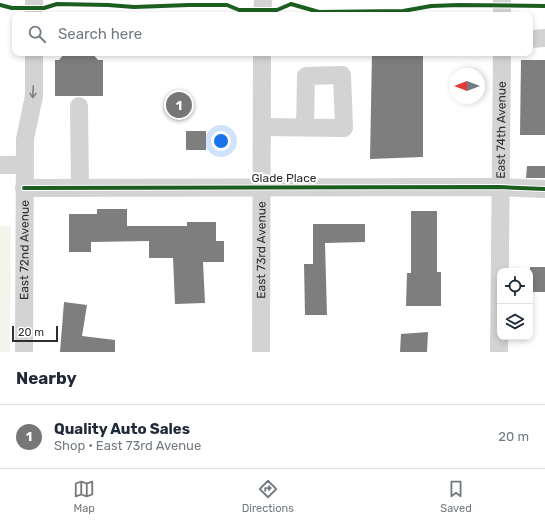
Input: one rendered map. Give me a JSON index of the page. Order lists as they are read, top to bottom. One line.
{"streets":{"street":["East 74th Avenue","Glade Place","East 72nd Avenue","East 73rd Avenue"]},"crossings":[["East 74th Avenue","Glade Place"],["Glade Place","East 72nd Avenue"],["Glade Place","East 73rd Avenue"]],"scale_bar":"20 m","north":"left","page":{"search":"Search here","pins":"1","scale":"20 m","heading":"Nearby","list":[{"mark":"1","name":"Quality Auto Sales","note":"Shop · East 73rd Avenue","value":"20 m"}],"nav":["Map","Directions","Saved"]}}
